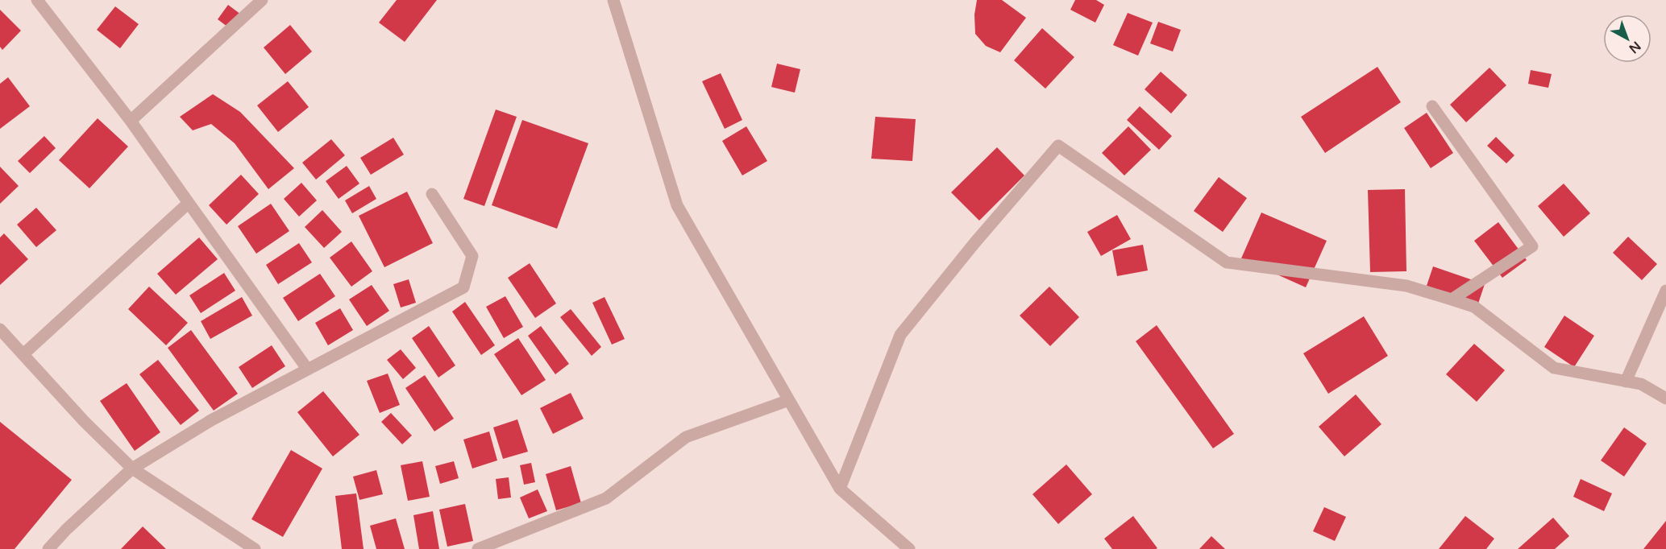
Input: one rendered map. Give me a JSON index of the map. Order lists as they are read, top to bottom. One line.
{"north":"bottom right"}
